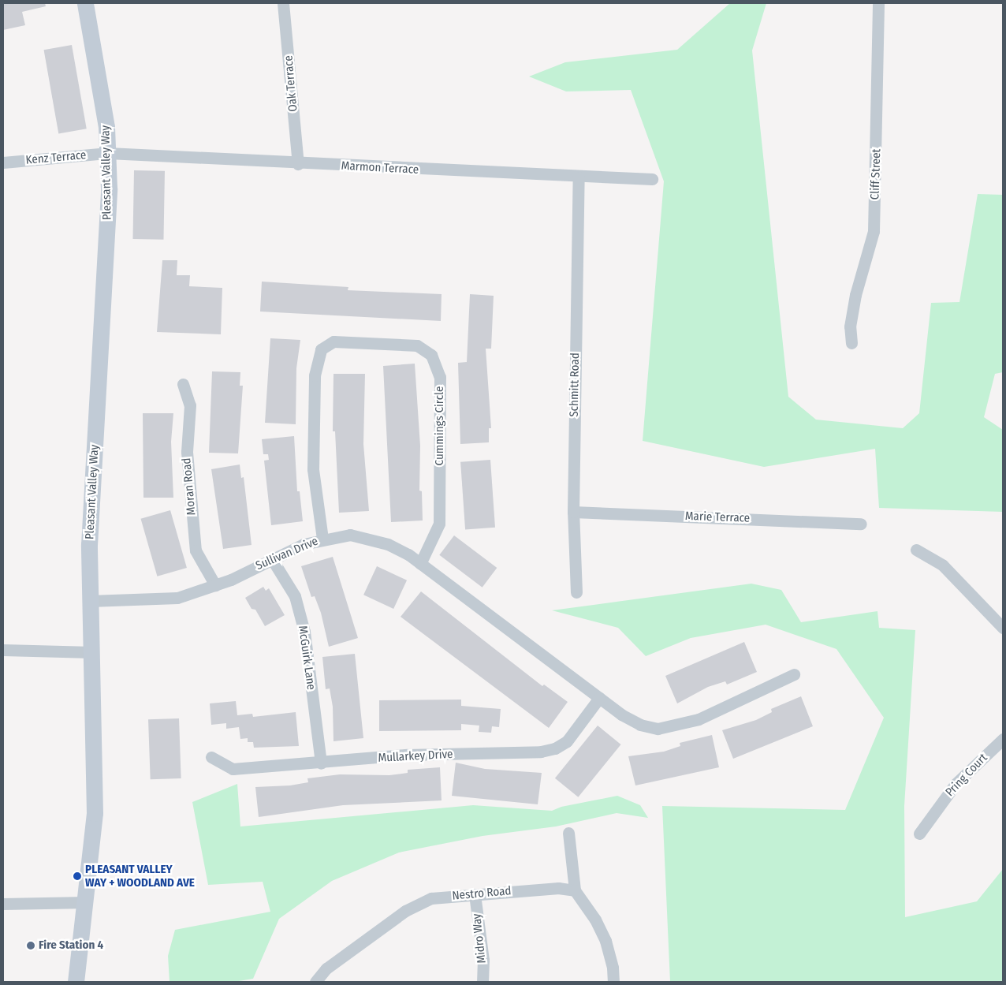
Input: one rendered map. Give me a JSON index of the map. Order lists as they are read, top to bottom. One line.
{"streets":{"main road":["Pleasant Valley Way"],"street":["Oak Terrace","Kenz Terrace","Marmon Terrace","Cliff Street","Schmitt Road","Cummings Circle","Moran Road","Marie Terrace","Sullivan Drive","McGuirk Lane","Mullarkey Drive","Pring Court","Nestro Road","Midro Way"]},"crossings":[["Oak Terrace","Marmon Terrace"],["Kenz Terrace","Marmon Terrace"],["Kenz Terrace","Pleasant Valley Way"],["Marmon Terrace","Pleasant Valley Way"],["Marmon Terrace","Schmitt Road"],["Pleasant Valley Way","Sullivan Drive"],["Schmitt Road","Marie Terrace"],["Cummings Circle","Sullivan Drive"],["Moran Road","Sullivan Drive"],["Sullivan Drive","McGuirk Lane"],["Sullivan Drive","Mullarkey Drive"],["McGuirk Lane","Mullarkey Drive"],["Nestro Road","Midro Way"]],"places":["PLEASANT VALLEY WAY + WOODLAND AVE","Fire Station 4"]}
